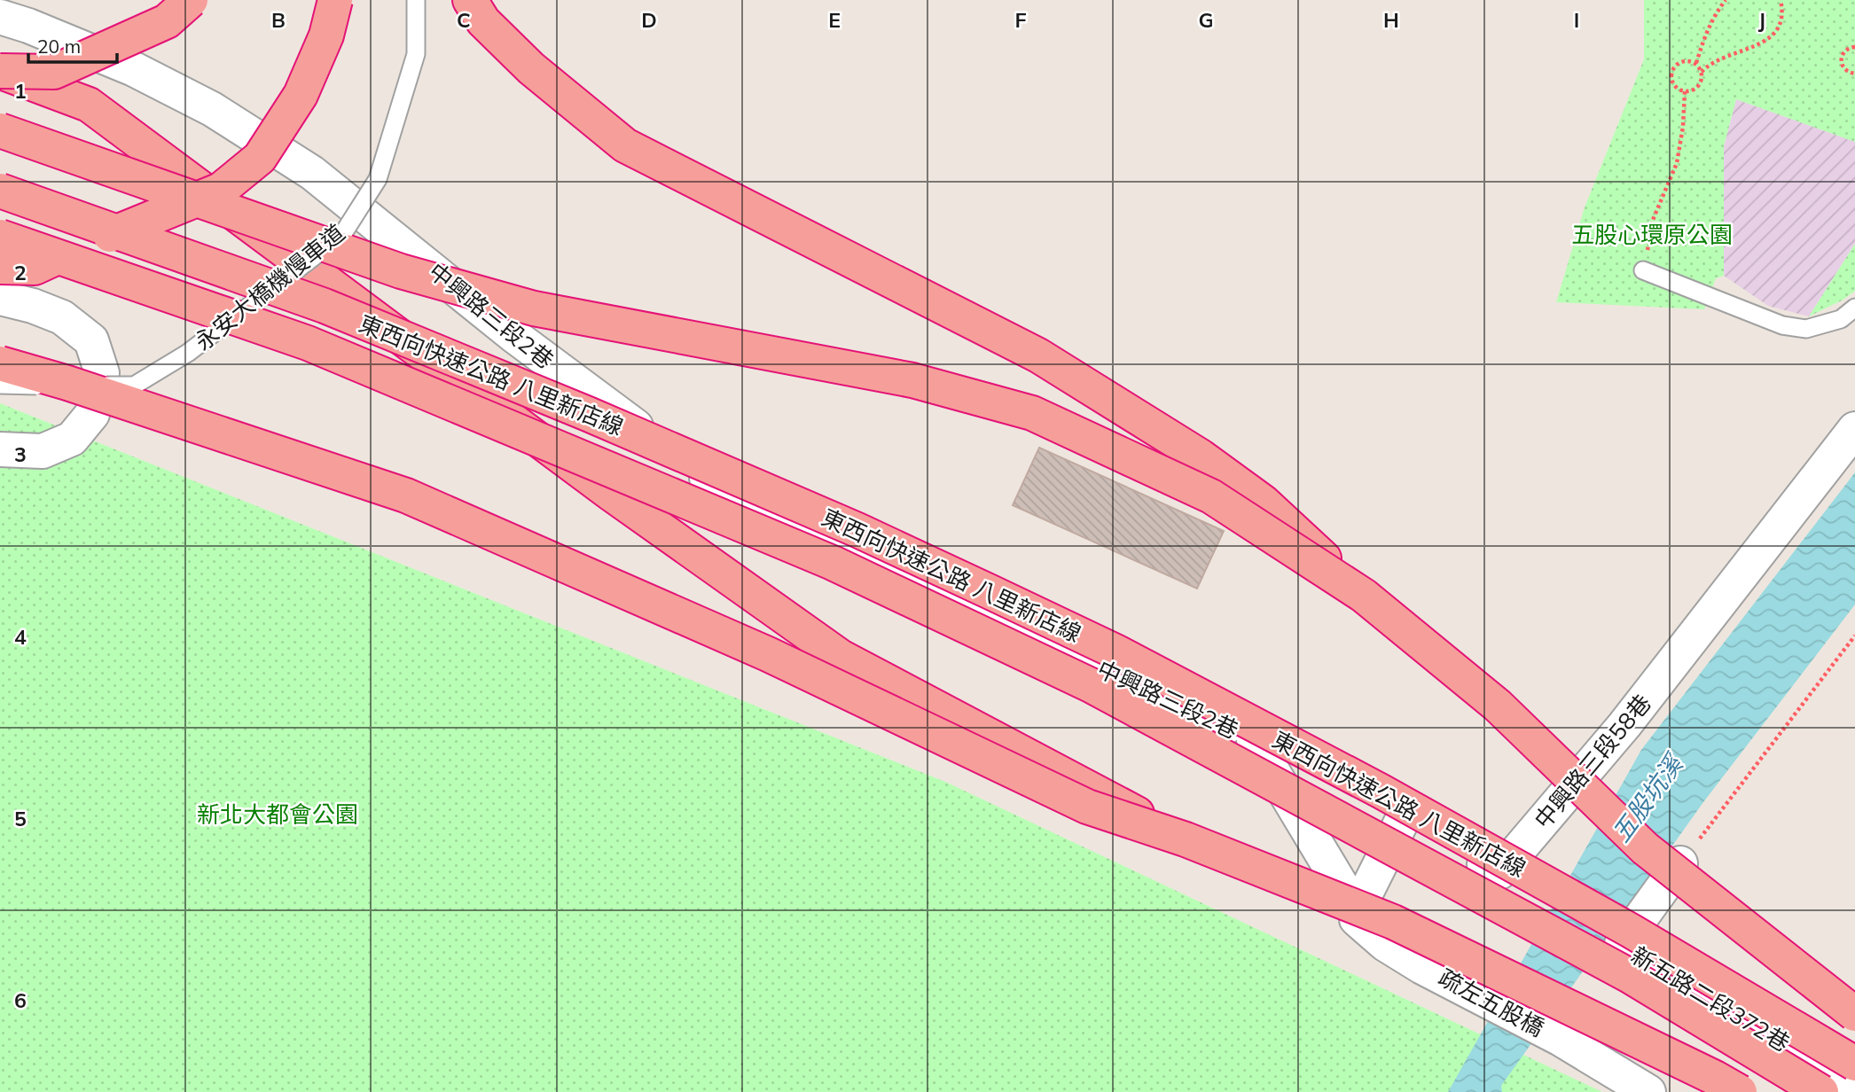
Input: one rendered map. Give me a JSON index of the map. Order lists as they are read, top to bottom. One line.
{"streets":{"highway":["東西向快速公路 八里新店線"],"street":["中興路三段2巷","中興路三段58巷","新五路二段372巷","疏左五股橋"],"lane":["永安大橋機慢車道"]},"crossings":[["中興路三段2巷","中興路三段58巷"],["中興路三段2巷","疏左五股橋"],["中興路三段58巷","疏左五股橋"]],"water":["五股坑溪"],"parks":["五股心環原公園","新北大都會公園"],"scale_bar":"20 m","grid":{"columns":["B","C","D","E","F","G","H","I","J"],"rows":["1","2","3","4","5","6"]}}
